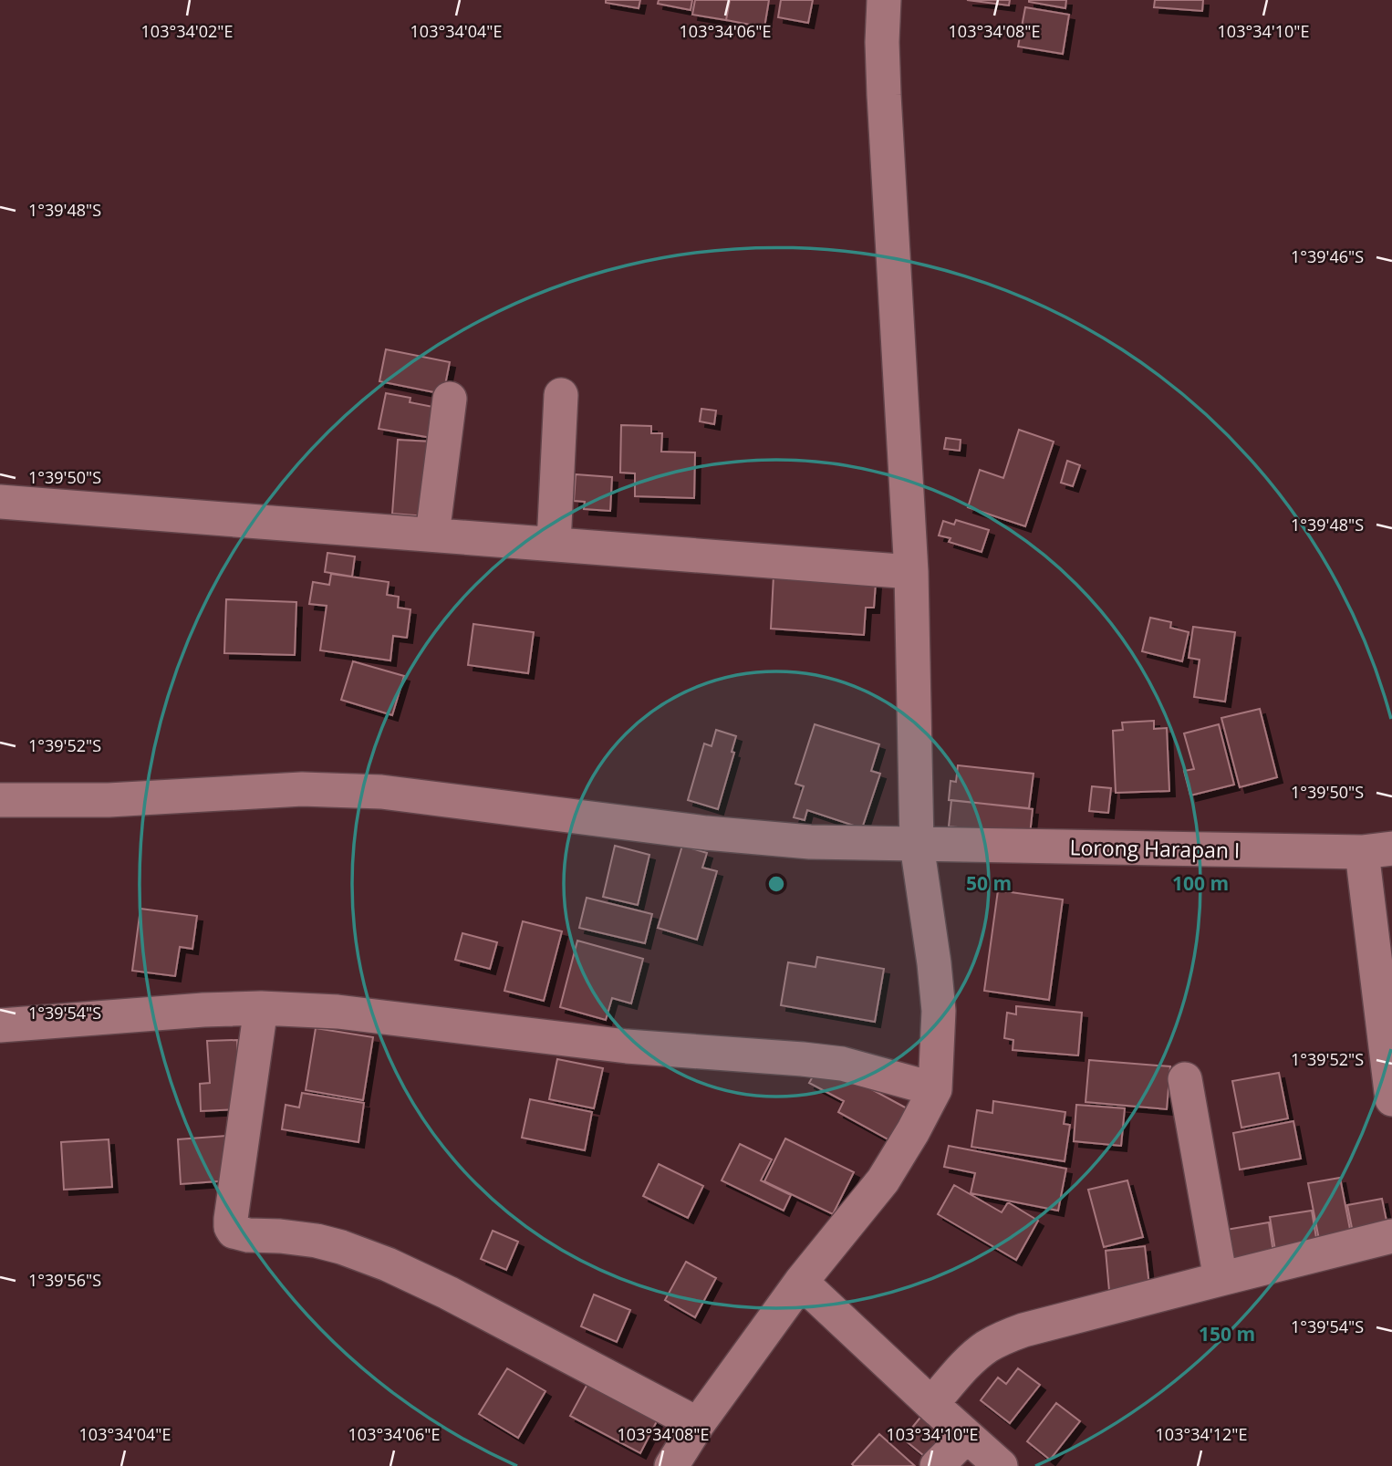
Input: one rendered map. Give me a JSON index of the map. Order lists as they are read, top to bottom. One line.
{"streets":{"street":["Lorong Harapan I"]},"coordinates":["103°34'02\"E","103°34'04\"E","103°34'06\"E","103°34'08\"E","103°34'10\"E","1°39'48\"S","1°39'46\"S","1°39'50\"S","1°39'52\"S","1°39'54\"S","1°39'56\"S","103°34'12\"E"],"rings":["50 m","100 m","150 m"]}
